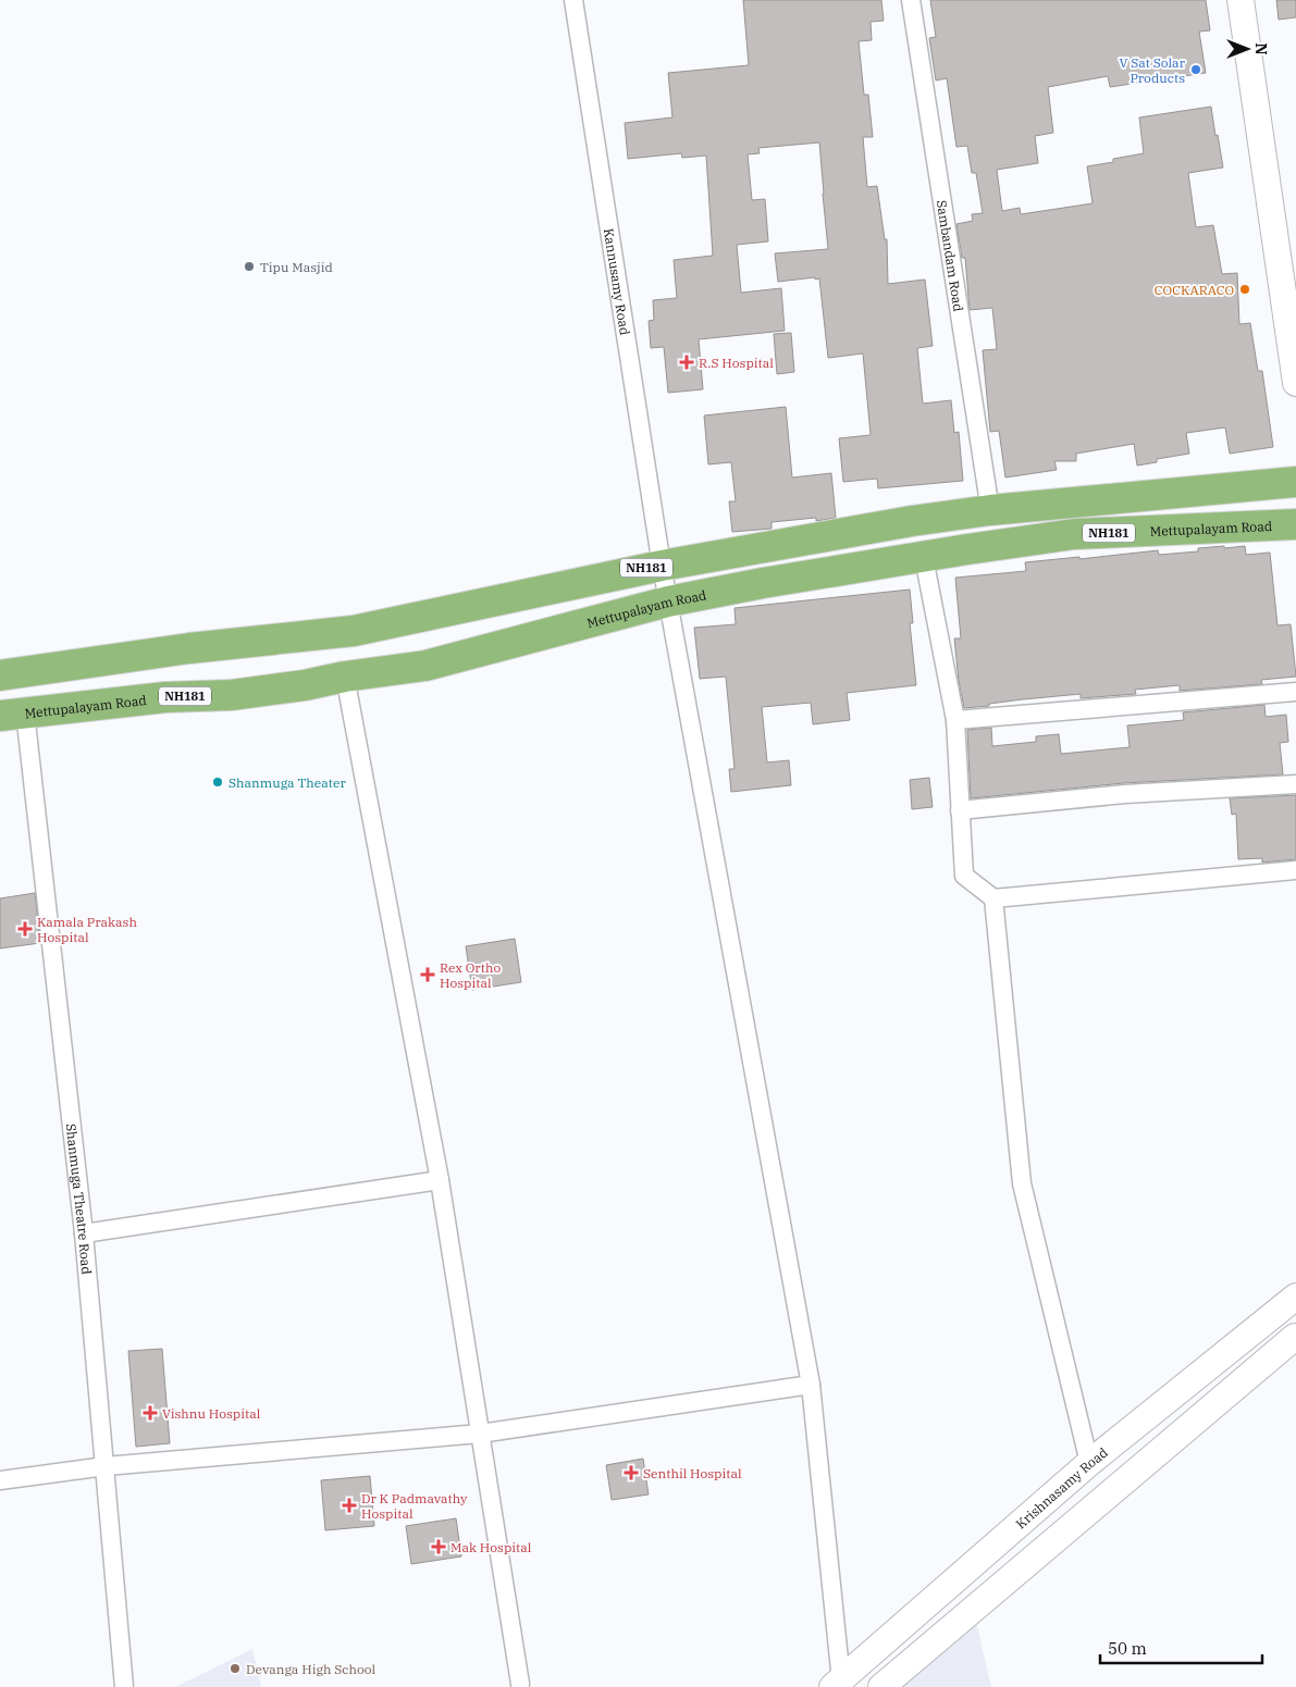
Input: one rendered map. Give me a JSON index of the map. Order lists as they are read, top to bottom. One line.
{"streets":{"highway":["Mettupalayam Road","NH181"],"main road":["Krishnasamy Road"],"street":["Sambandam Road","Kannusamy Road","Shanmuga Theatre Road"]},"crossings":[["Sambandam Road","NH181"],["Kannusamy Road","Mettupalayam Road"],["Kannusamy Road","NH181"],["Kannusamy Road","Krishnasamy Road"],["Mettupalayam Road","Shanmuga Theatre Road"]],"places":{"other":["V Sat Solar Products","Tipu Masjid","COCKARACO","Shanmuga Theater","Devanga High School"],"health":["R.S Hospital","Kamala Prakash Hospital","Rex Ortho Hospital","Vishnu Hospital","Senthil Hospital","Dr K Padmavathy Hospital","Mak Hospital"]},"scale_bar":"50 m","north":"right"}
